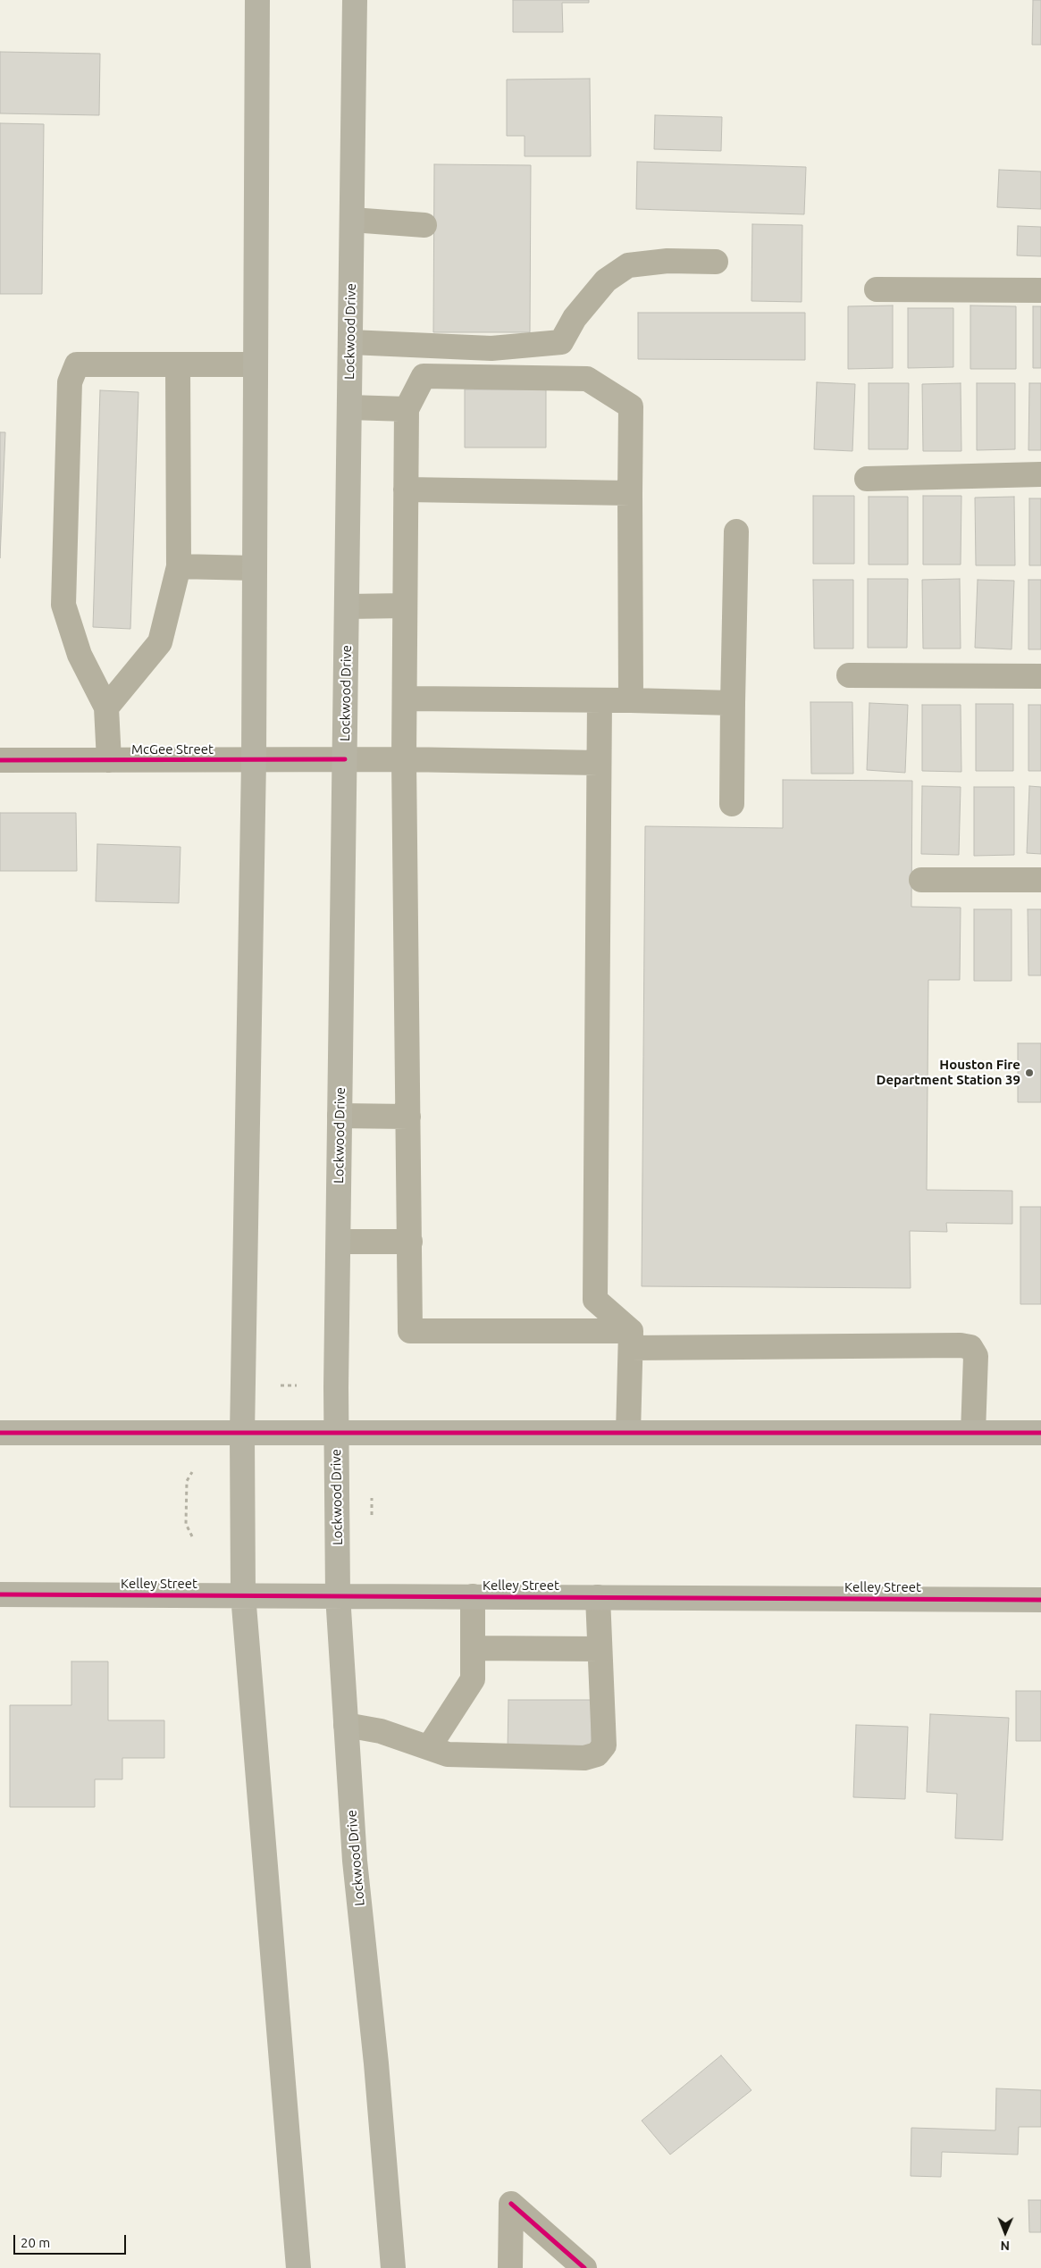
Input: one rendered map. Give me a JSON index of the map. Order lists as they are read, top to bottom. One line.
{"streets":{"main road":["Lockwood Drive","Kelley Street"],"street":["McGee Street"]},"crossings":[["Lockwood Drive","McGee Street"],["Lockwood Drive","Kelley Street"]],"places":["Houston Fire Department Station 39"],"scale_bar":"20 m","north":"bottom"}
